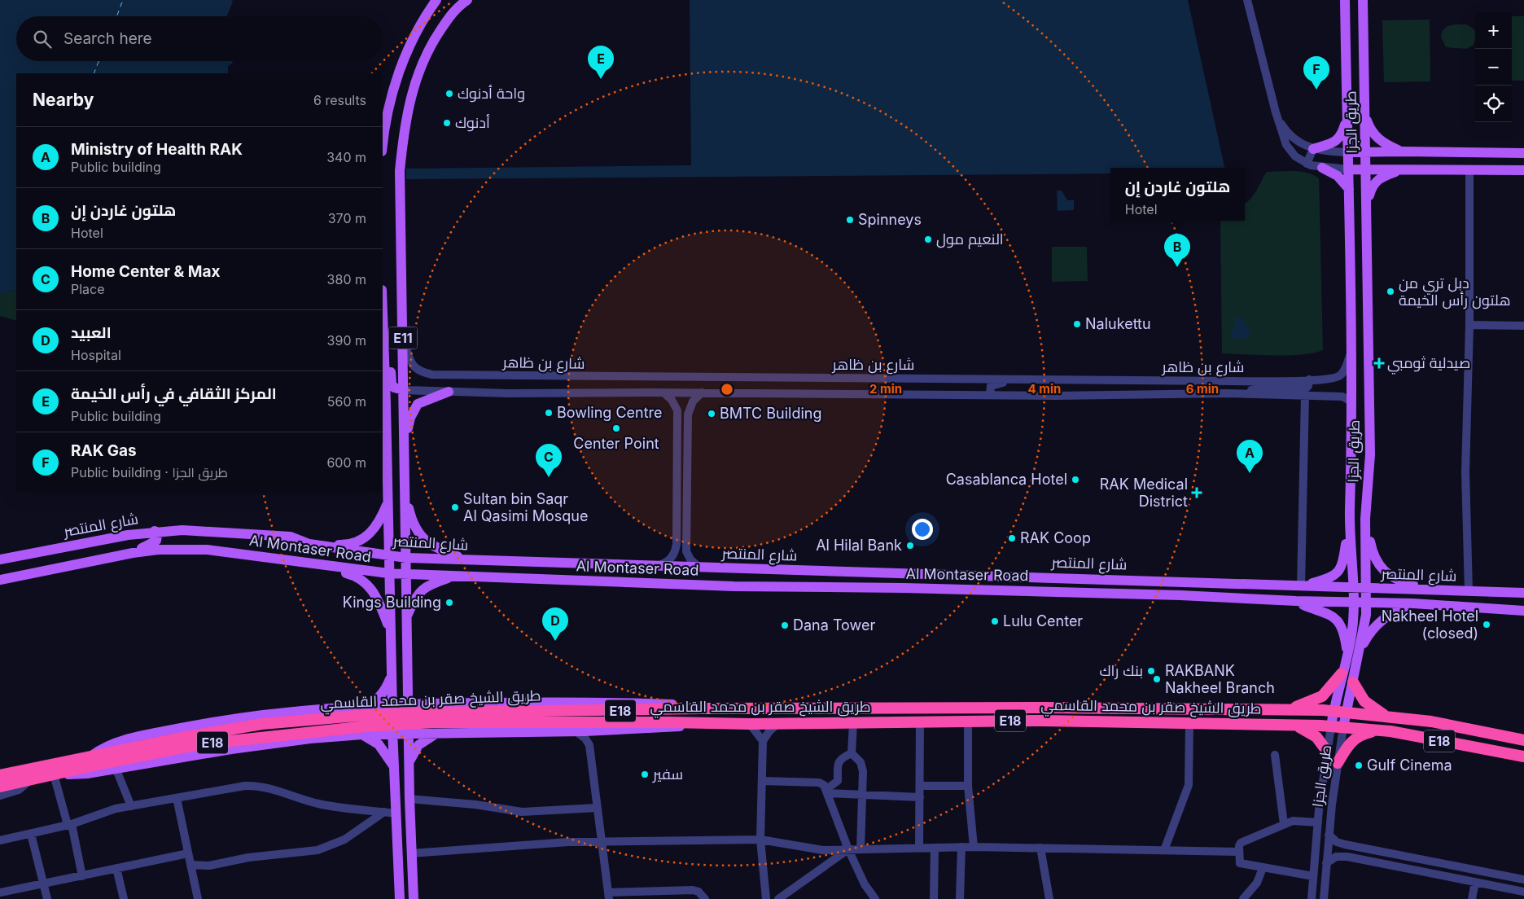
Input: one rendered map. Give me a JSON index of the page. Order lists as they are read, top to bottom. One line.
{"streets":{"highway":["طريق الشيخ صقر بن محمد القاسمي","E18"],"main road":["طريق الجزا","E11","شارع المنتصر","Al Montaser Road"],"street":["شارع بن ظاهر"]},"crossings":[["طريق الجزا","شارع بن ظاهر"],["طريق الجزا","شارع المنتصر"],["طريق الجزا","Al Montaser Road"],["طريق الجزا","طريق الشيخ صقر بن محمد القاسمي"],["E11","شارع بن ظاهر"],["E11","شارع المنتصر"],["E11","Al Montaser Road"],["شارع المنتصر","Al Montaser Road"]],"places":{"other":["واحة أدنوك","أدنوك","Spinneys","النعيم مول","دبل تري من هلتون رأس الخيمة","Nalukettu","Bowling Centre","BMTC Building","Center Point","Casablanca Hotel","Sultan bin Saqr Al Qasimi Mosque","RAK Coop","Al Hilal Bank","Kings Building","Lulu Center","Nakheel Hotel (closed)","Dana Tower","بنك راك","RAKBANK Nakheel Branch","Gulf Cinema","سفير"],"health":["صيدلية ثومبي","RAK Medical District"]},"page":{"map_buttons":["+","−"],"search":"Search here","pins":["E","F","B","A","C","D"],"heading":["Nearby","6 results"],"list":[{"mark":"A","name":"Ministry of Health RAK","note":"Public building","value":"340 m"},{"mark":"B","name":"هلتون غاردن إن","note":"Hotel","value":"370 m"},{"mark":"C","name":"Home Center & Max","note":"Place","value":"380 m"},{"mark":"D","name":"العبيد","note":"Hospital","value":"390 m"},{"mark":"E","name":"المركز الثقافي في رأس الخيمة","note":"Public building","value":"560 m"},{"mark":"F","name":"RAK Gas","note":"Public building · طريق الجزا","value":"600 m"}],"popup":["هلتون غاردن إن","Hotel"]},"rings":["2 min","4 min","6 min"]}
